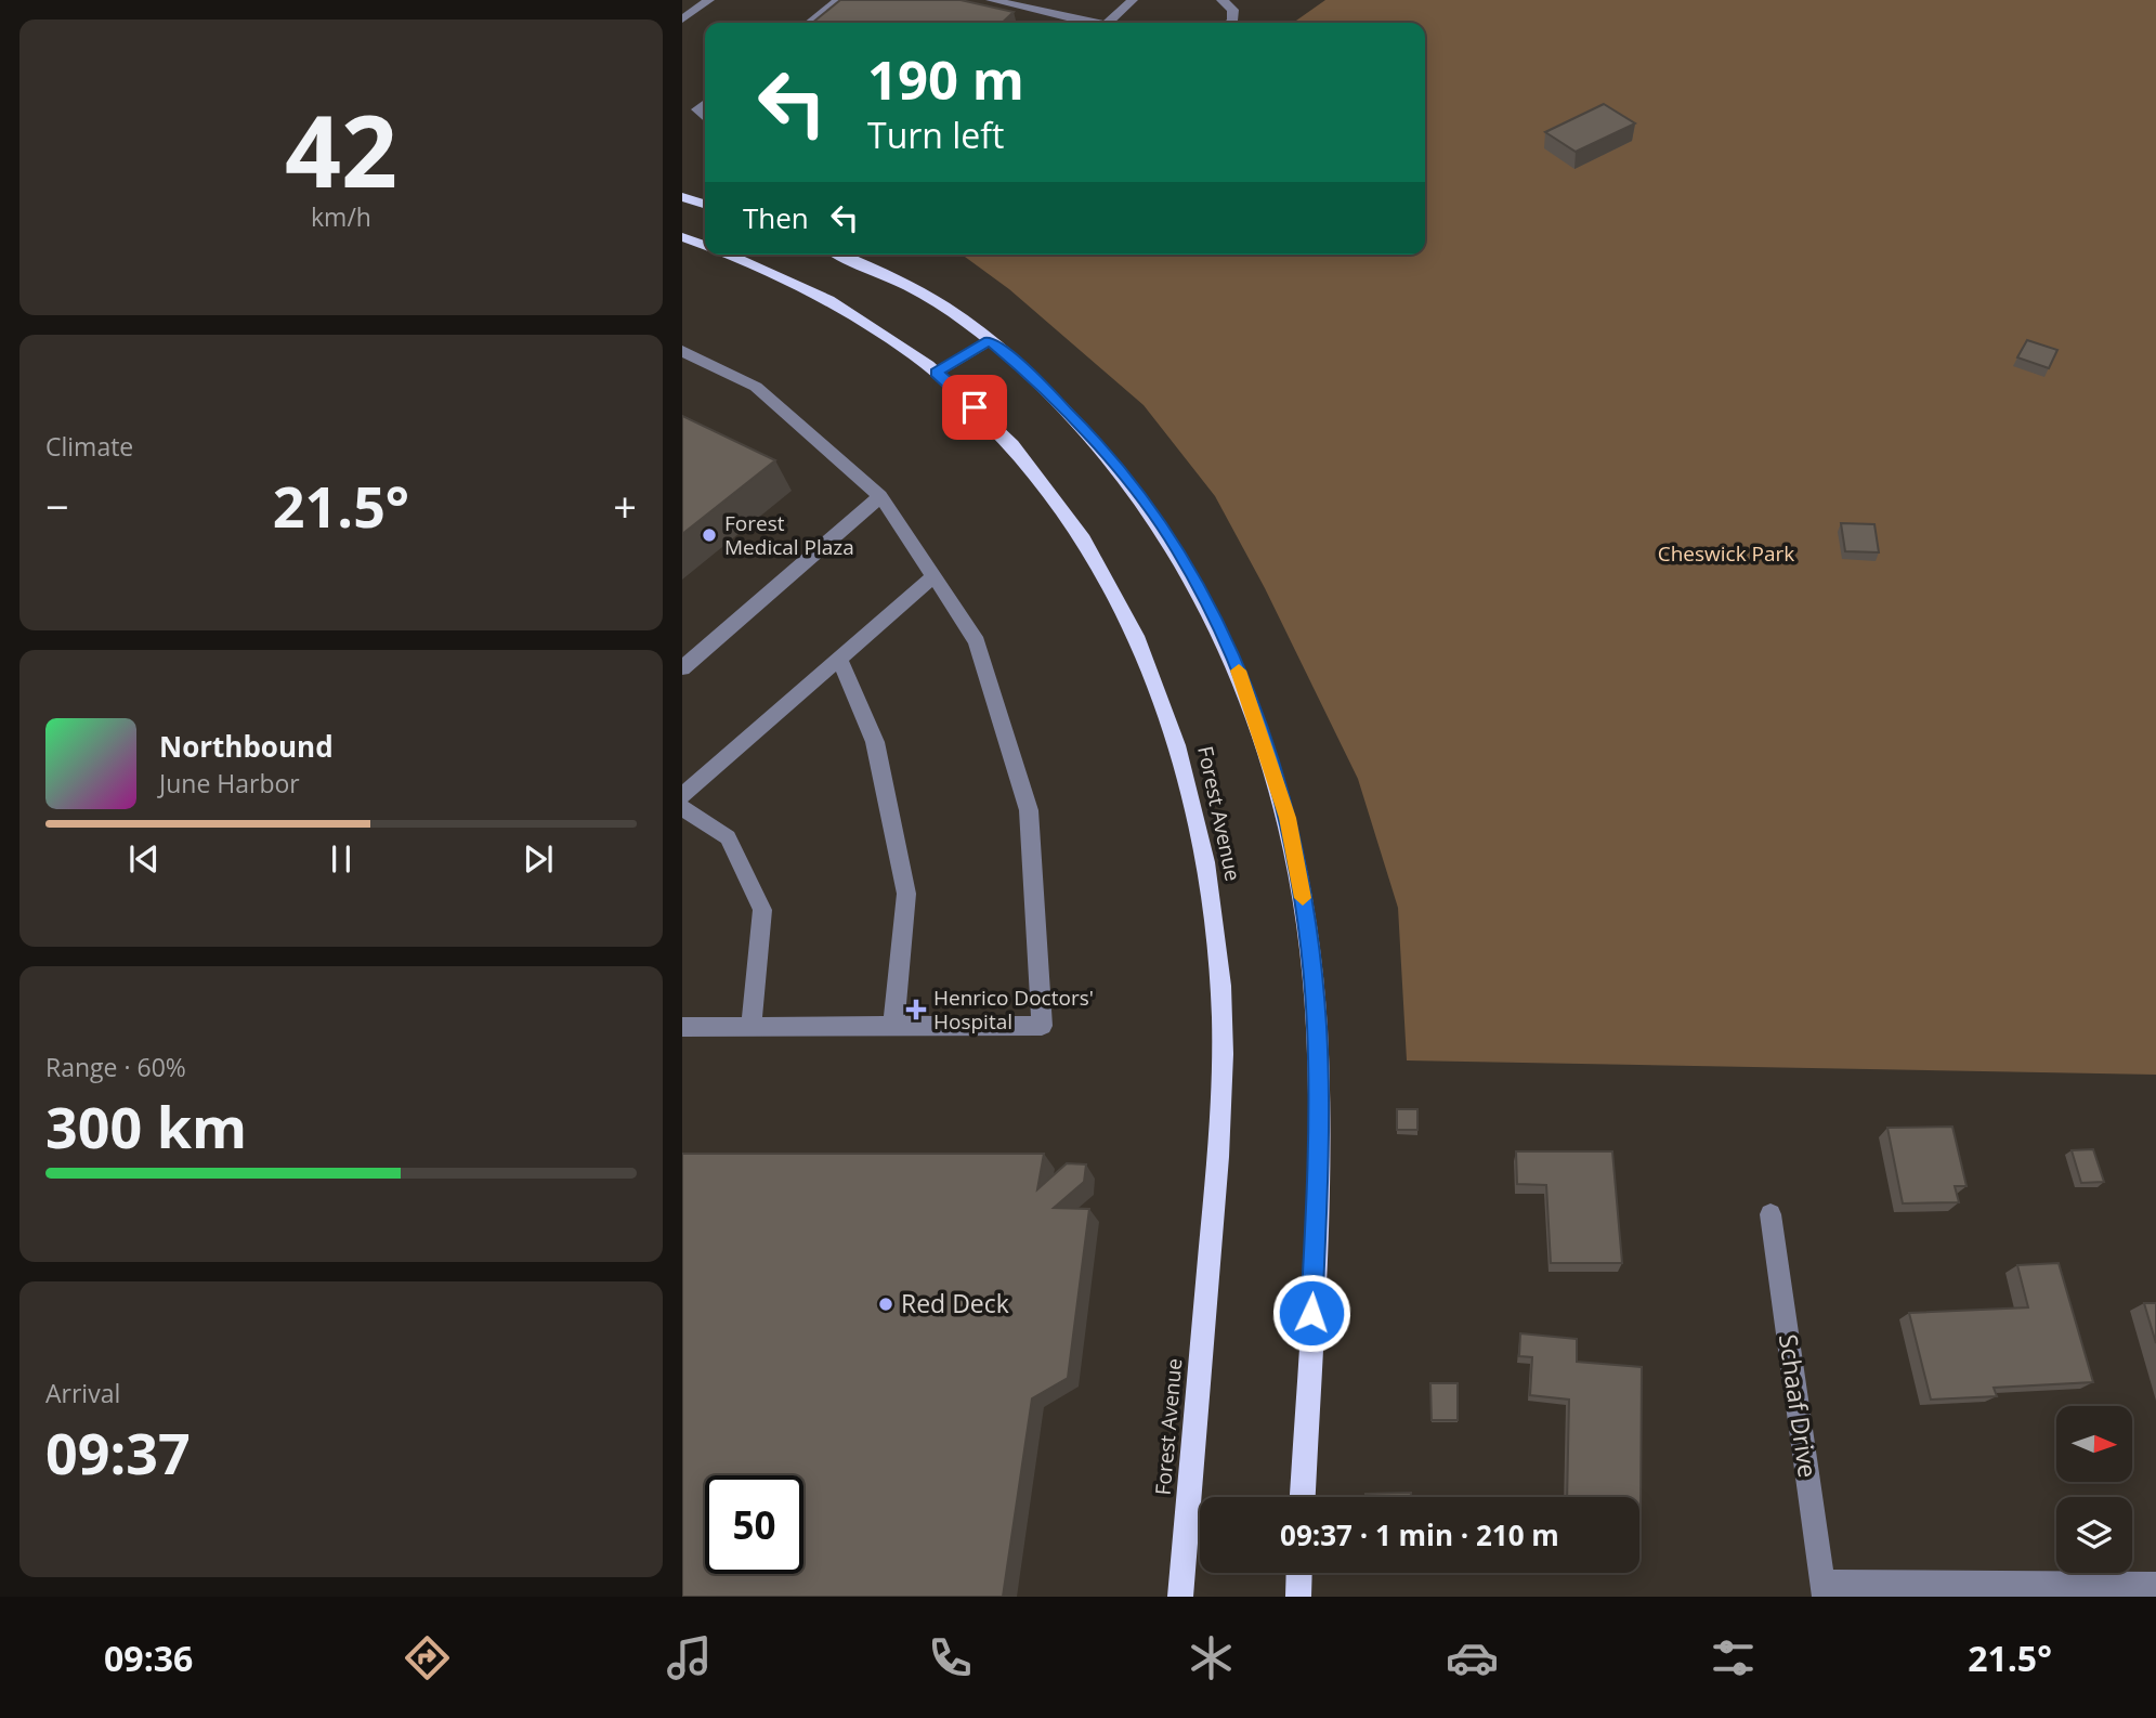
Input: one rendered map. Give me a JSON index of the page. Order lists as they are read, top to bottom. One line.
{"streets":{"main road":["Forest Avenue"],"street":["Schaaf Drive"]},"parks":["Cheswick Park"],"places":{"other":["Forest Medical Plaza","Red Deck"],"health":["Henrico Doctors' Hospital"]},"north":"right","page":{"tile":[["42","km/h"],"Climate",["Range · 60%","300 km"],["Arrival","09:37"]],"turn":["190 m","Turn left"],"then":"Then","heat":["−","21.5°","+"],"song":["Northbound","June Harbor"],"limit":"50","trip":"09:37 · 1 min · 210 m","tabs":["09:36","21.5°"]}}
